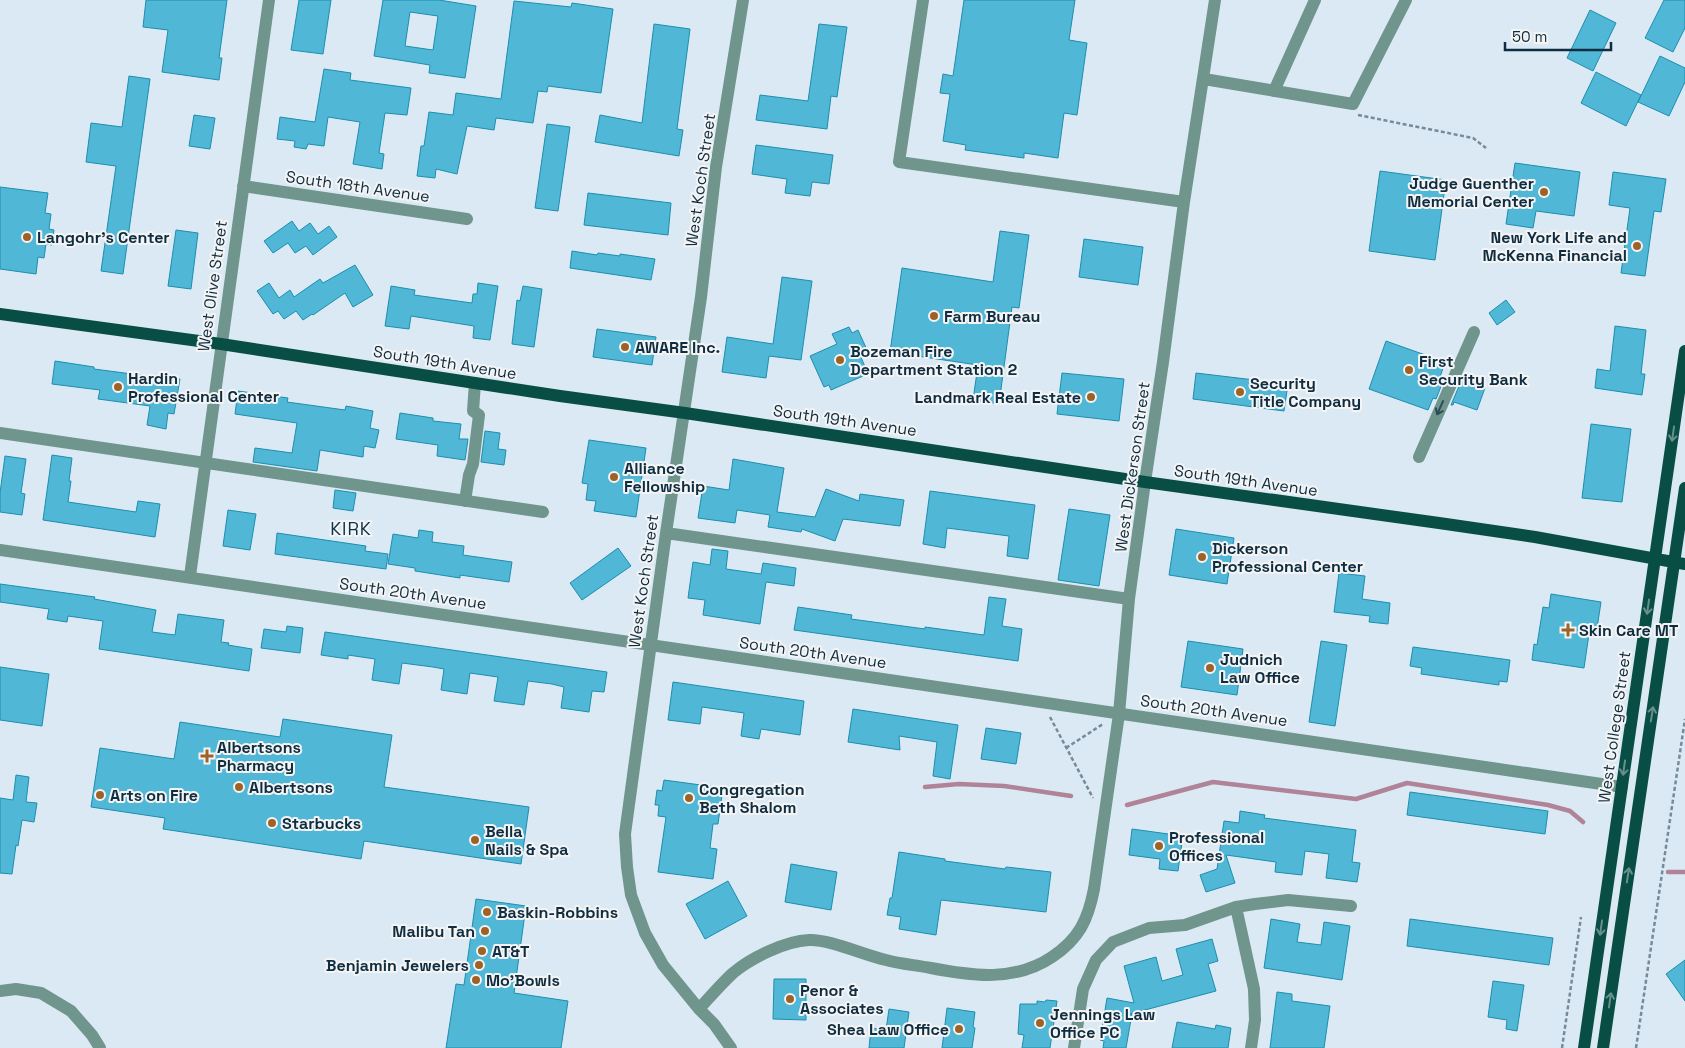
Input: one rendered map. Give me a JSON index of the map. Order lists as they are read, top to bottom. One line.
{"streets":{"main road":["South 19th Avenue","West College Street"],"street":["West Koch Street","South 18th Avenue","West Olive Street","West Dickerson Street","South 20th Avenue"]},"crossings":[["West Koch Street","South 19th Avenue"],["West Koch Street","West Dickerson Street"],["West Koch Street","South 20th Avenue"],["South 18th Avenue","West Olive Street"],["West Olive Street","South 19th Avenue"],["West Olive Street","South 20th Avenue"],["South 19th Avenue","West Dickerson Street"],["South 19th Avenue","West College Street"],["West Dickerson Street","South 20th Avenue"],["South 20th Avenue","West College Street"]],"districts":["KIRK"],"places":{"other":["Judge Guenther Memorial Center","Langohr's Center","New York Life and McKenna Financial","Farm Bureau","AWARE Inc.","Bozeman Fire Department Station 2","First Security Bank","Hardin Professional Center","Security Title Company","Landmark Real Estate","Alliance Fellowship","Dickerson Professional Center","Judnich Law Office","Albertsons","Arts on Fire","Congregation Beth Shalom","Starbucks","Bella Nails & Spa","Professional Offices","Baskin-Robbins","Malibu Tan","AT&T","Benjamin Jewelers","Mo'Bowls","Penor & Associates","Jennings Law Office PC","Shea Law Office"],"health":["Skin Care MT","Albertsons Pharmacy"]},"scale_bar":"50 m"}
